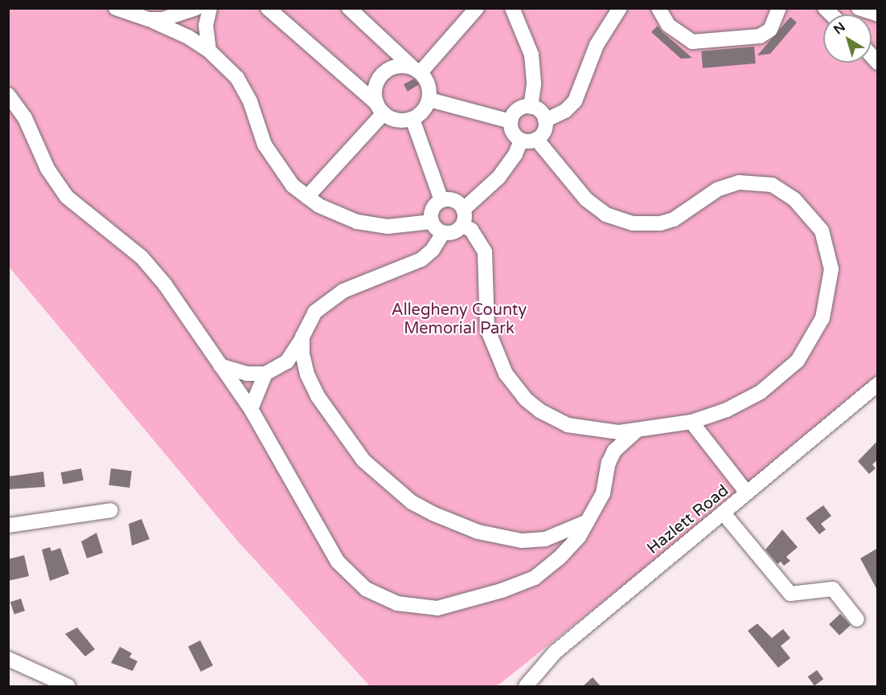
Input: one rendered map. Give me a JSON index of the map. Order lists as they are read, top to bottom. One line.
{"streets":{"street":["Hazlett Road"]},"parks":["Allegheny County Memorial Park"],"north":"top left"}
